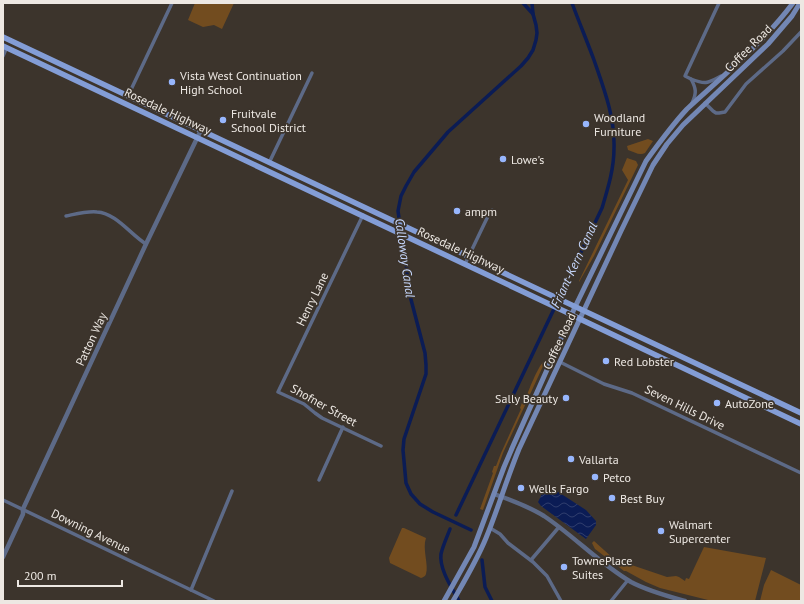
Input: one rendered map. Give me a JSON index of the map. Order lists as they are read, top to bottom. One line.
{"streets":{"main road":["Coffee Road","Rosedale Highway"],"street":["Henry Lane","Patton Way","Shofner Street","Seven Hills Drive","Downing Avenue"]},"crossings":[["Coffee Road","Rosedale Highway"],["Coffee Road","Seven Hills Drive"],["Rosedale Highway","Henry Lane"],["Rosedale Highway","Patton Way"],["Henry Lane","Shofner Street"],["Patton Way","Downing Avenue"]],"water":["Calloway Canal","Friant-Kern Canal"],"places":["Vista West Continuation High School","Fruitvale School District","Woodland Furniture","Lowe's","ampm","Red Lobster","Sally Beauty","AutoZone","Vallarta","Petco","Wells Fargo","Best Buy","Walmart Supercenter","TownePlace Suites"],"scale_bar":"200 m"}
